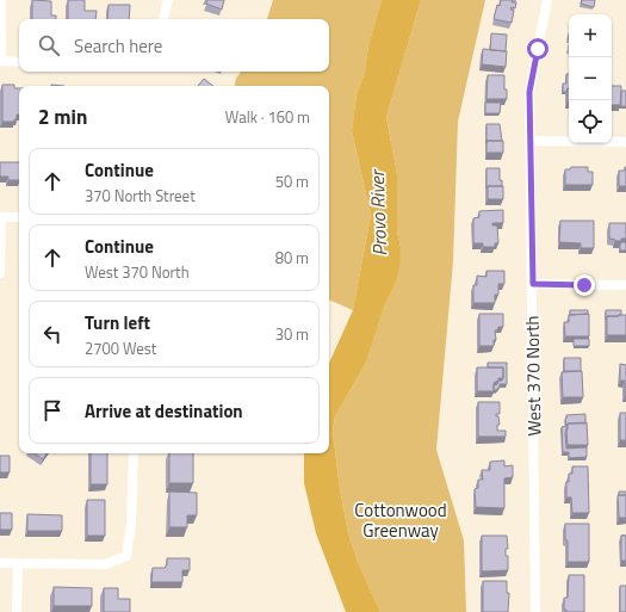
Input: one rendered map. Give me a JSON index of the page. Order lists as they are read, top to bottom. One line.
{"streets":{"street":["West 370 North"]},"water":["Provo River"],"parks":["Cottonwood Greenway"],"page":{"map_buttons":["+","−"],"search":"Search here","heading":["2 min","Walk · 160 m"],"list":[["Continue","370 North Street","50 m"],["Continue","West 370 North","80 m"],["Turn left","2700 West","30 m"],"Arrive at destination"]}}
